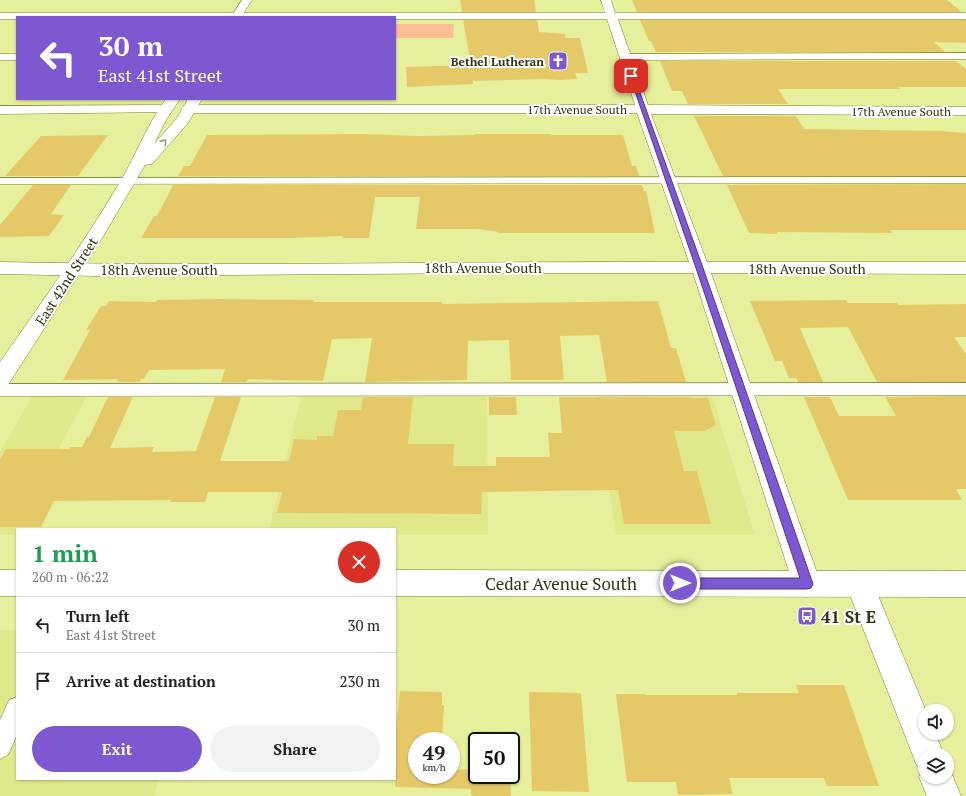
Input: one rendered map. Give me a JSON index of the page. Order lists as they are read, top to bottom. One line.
{"streets":{"street":["17th Avenue South","18th Avenue South","East 42nd Street","Cedar Avenue South"]},"crossings":[["17th Avenue South","East 42nd Street"],["18th Avenue South","East 42nd Street"]],"places":{"church":["Bethel Lutheran"],"bus stop":["41 St E"]},"page":{"turn":["30 m","East 41st Street"],"heading":["1 min","260 m · 06:22"],"list":[{"name":"Turn left","note":"East 41st Street","value":"30 m"},{"name":"Arrive at destination","value":"230 m"}],"buttons":["Exit","Share"],"speed":"49 km/h","limit":"50"}}
